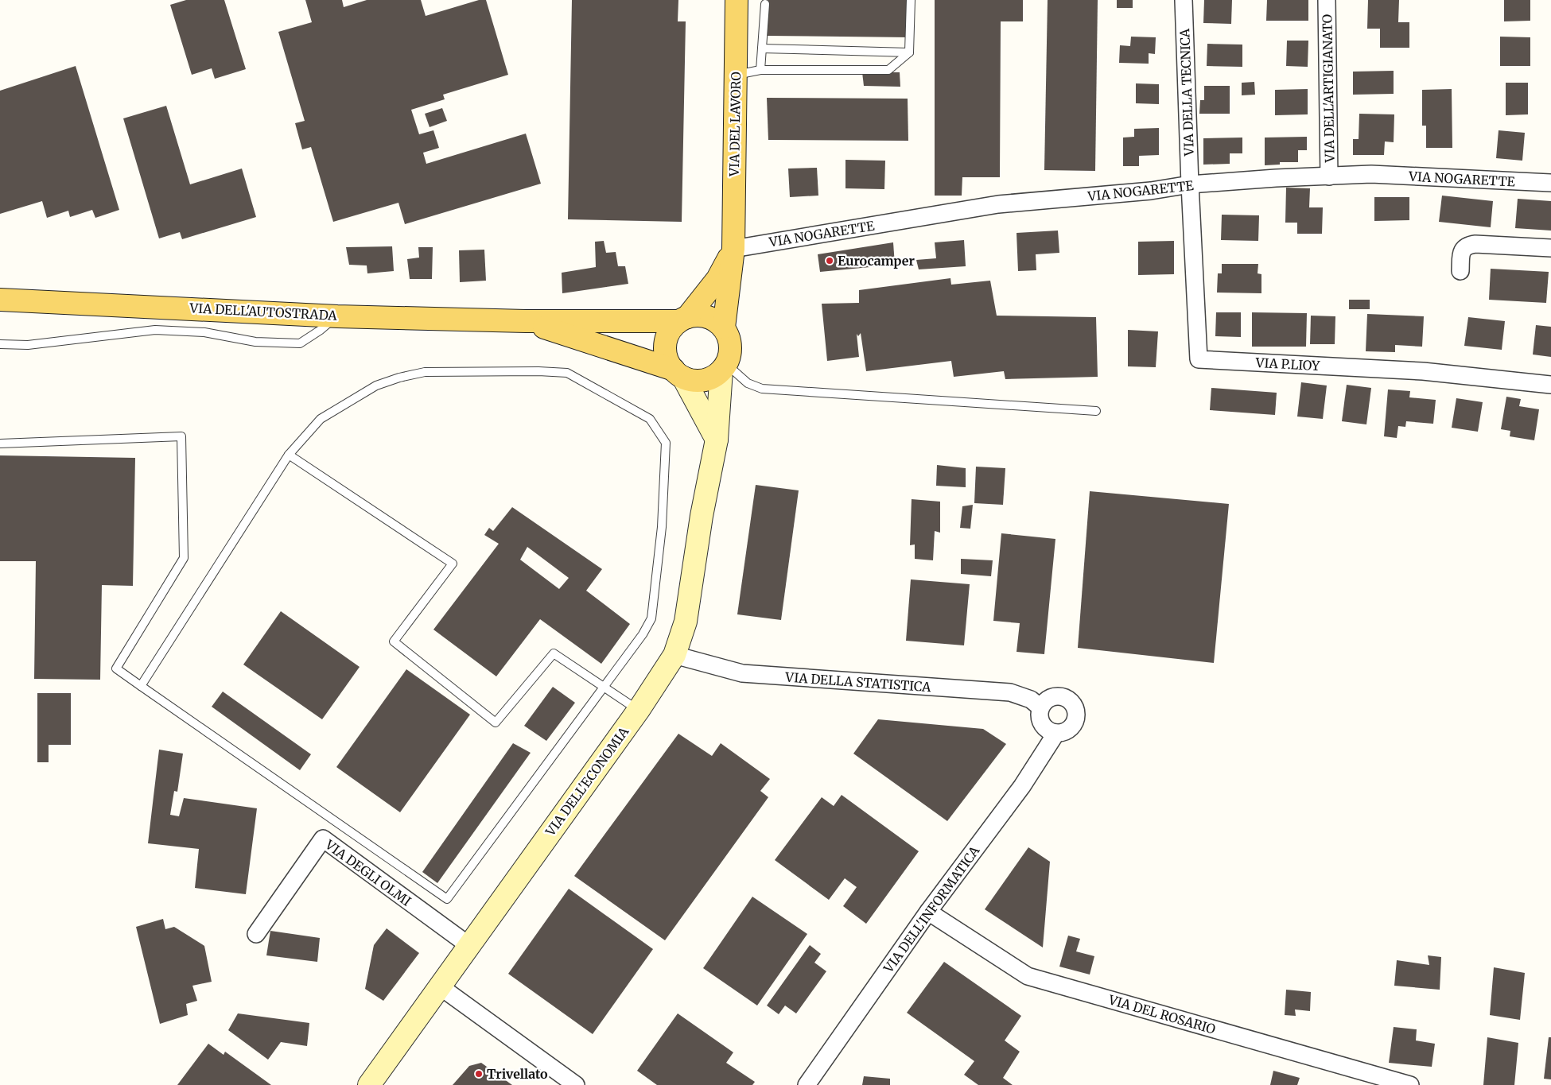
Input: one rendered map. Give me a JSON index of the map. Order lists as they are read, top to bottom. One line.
{"streets":{"main road":["VIA DEL LAVORO","VIA DELL'AUTOSTRADA","VIA DELL'ECONOMIA"],"street":["VIA DELL'ARTIGIANATO","VIA DELLA TECNICA","VIA NOGARETTE","VIA P.LIOY","VIA DELLA STATISTICA","VIA DEGLI OLMI","VIA DELL'INFORMATICA","VIA DEL ROSARIO"]},"crossings":[["VIA DELL'ARTIGIANATO","VIA NOGARETTE"],["VIA DELLA TECNICA","VIA NOGARETTE"],["VIA DELLA TECNICA","VIA P.LIOY"],["VIA DEL LAVORO","VIA NOGARETTE"],["VIA DEL LAVORO","VIA DELL'AUTOSTRADA"],["VIA DEL LAVORO","VIA DELL'ECONOMIA"],["VIA NOGARETTE","VIA P.LIOY"],["VIA DELL'AUTOSTRADA","VIA DELL'ECONOMIA"],["VIA DELLA STATISTICA","VIA DELL'ECONOMIA"],["VIA DELLA STATISTICA","VIA DELL'INFORMATICA"],["VIA DELL'ECONOMIA","VIA DEGLI OLMI"],["VIA DELL'INFORMATICA","VIA DEL ROSARIO"]],"places":["Eurocamper","Trivellato"]}
